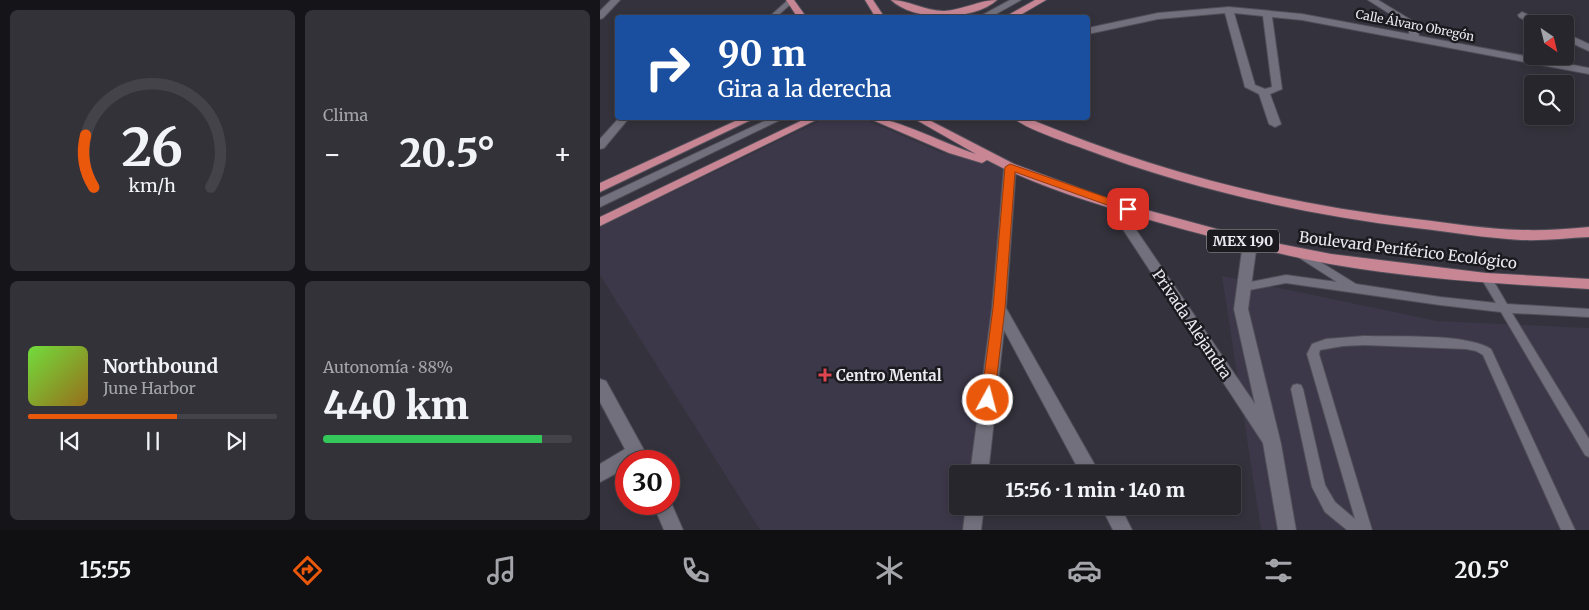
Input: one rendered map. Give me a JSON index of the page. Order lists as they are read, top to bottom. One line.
{"streets":{"highway":["MEX 190","Boulevard Periférico Ecológico"],"street":["Calle Álvaro Obregón","Privada Alejandra"]},"crossings":[["Boulevard Periférico Ecológico","Privada Alejandra"]],"places":{"health":["Centro Mental"]},"north":"bottom right","page":{"tile":["Clima",["Autonomía · 88%","440 km"]],"turn":["90 m","Gira a la derecha"],"heat":["−","20.5°","+"],"song":["Northbound","June Harbor"],"limit":"30","trip":"15:56 · 1 min · 140 m","tabs":["15:55","20.5°"],"gauge":["26","km/h"]}}
